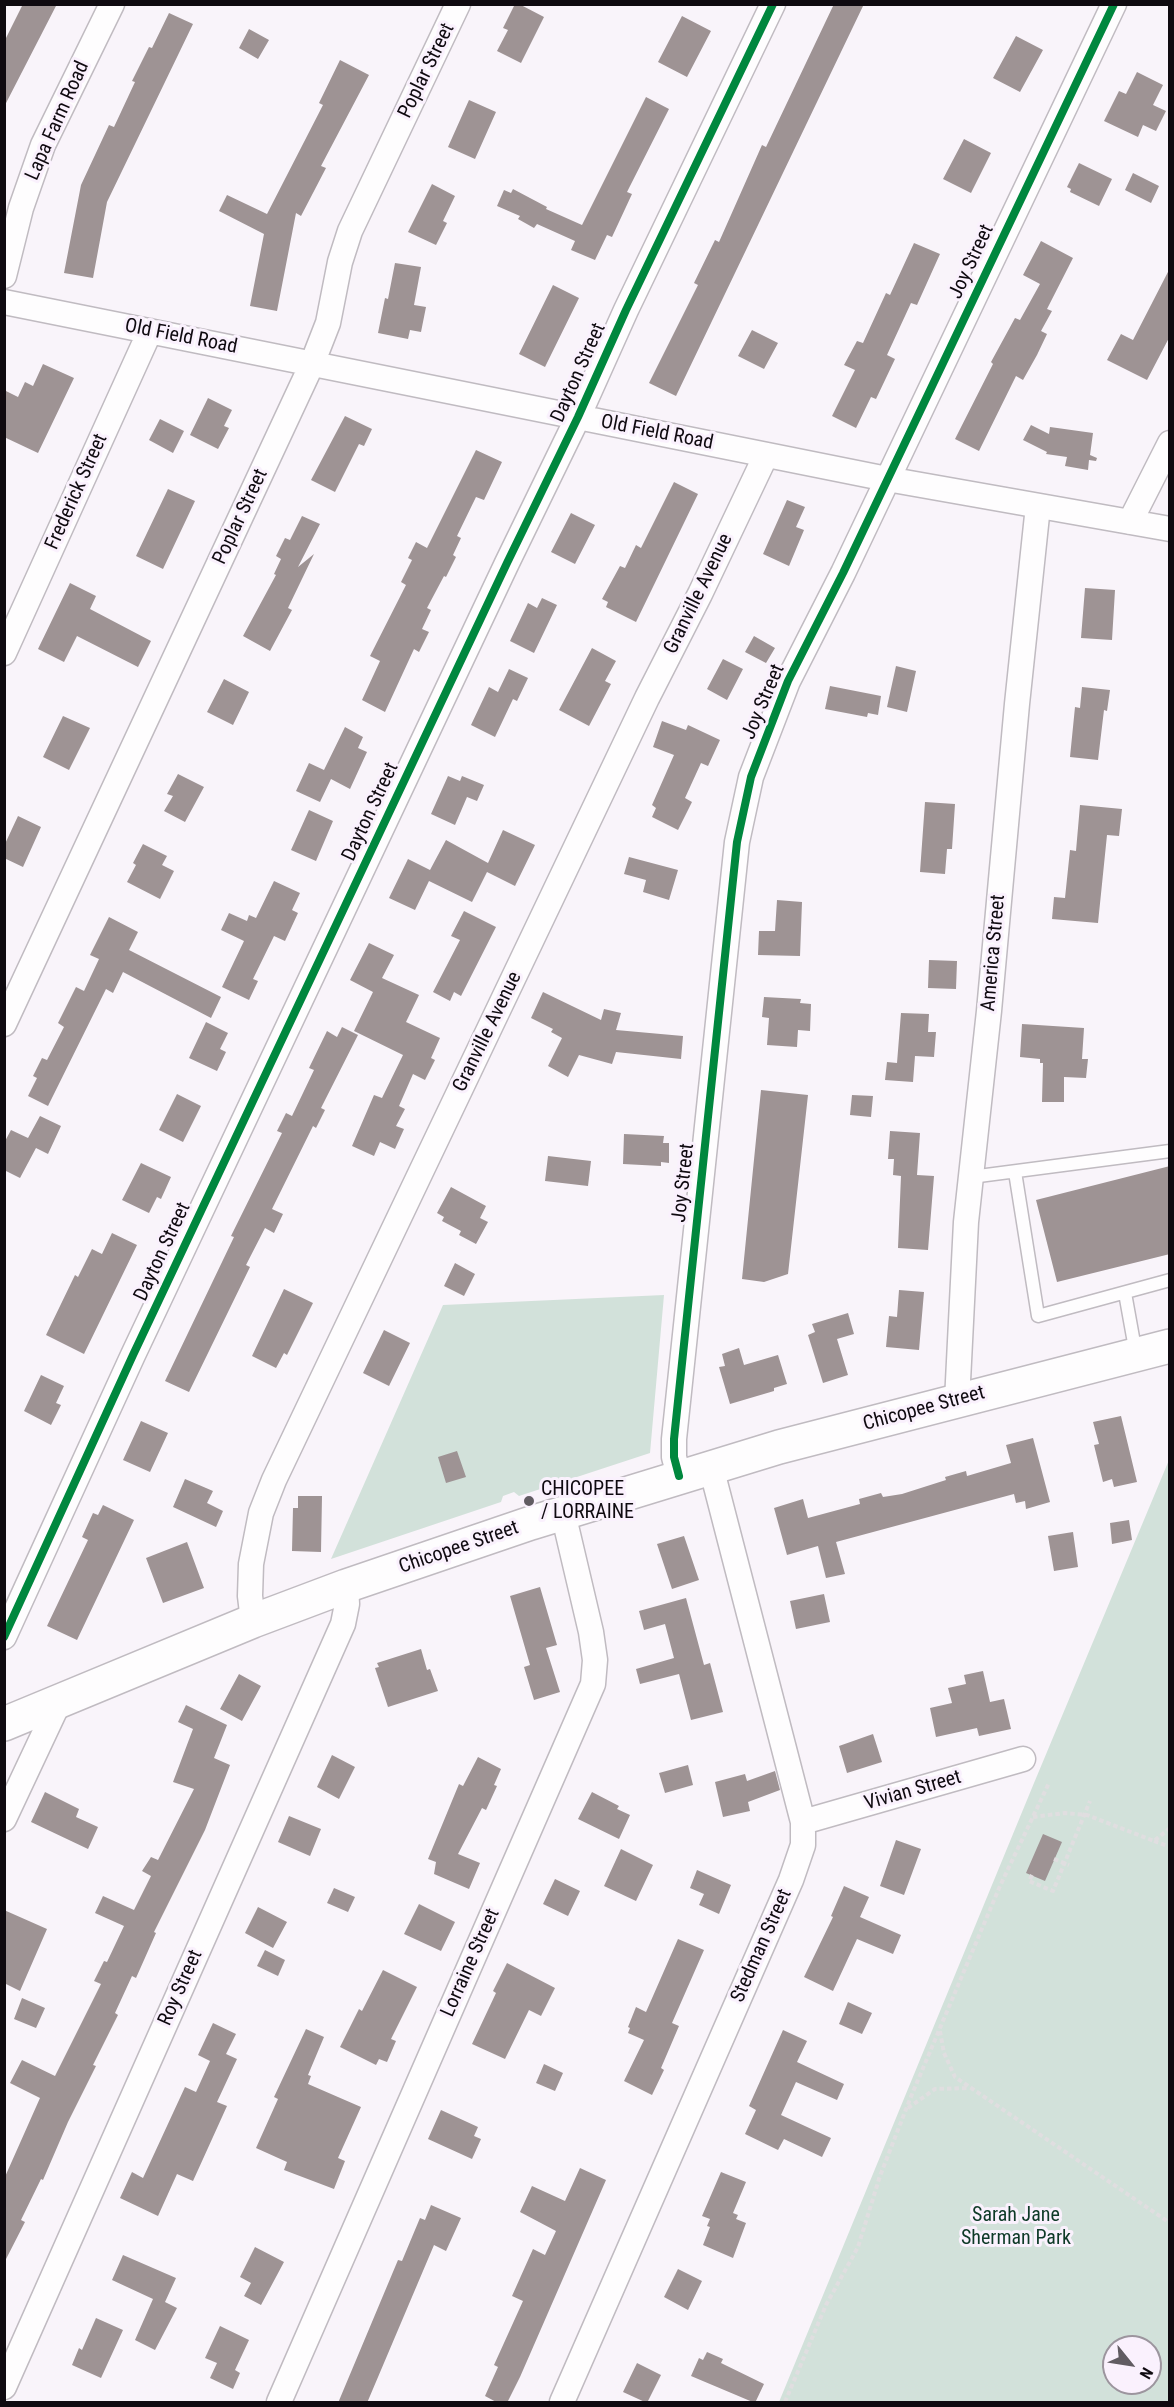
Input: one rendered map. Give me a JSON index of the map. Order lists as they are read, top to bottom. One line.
{"streets":{"main road":["Chicopee Street"],"street":["Poplar Street","Lapa Farm Road","Joy Street","Old Field Road","Dayton Street","Frederick Street","Granville Avenue","America Street","Vivian Street","Stedman Street","Lorraine Street","Roy Street"]},"crossings":[["Poplar Street","Old Field Road"],["Joy Street","Old Field Road"],["Joy Street","Chicopee Street"],["Old Field Road","Dayton Street"],["Old Field Road","Frederick Street"],["Old Field Road","Granville Avenue"],["Old Field Road","America Street"],["Granville Avenue","Chicopee Street"],["America Street","Chicopee Street"],["Chicopee Street","Stedman Street"],["Chicopee Street","Lorraine Street"],["Chicopee Street","Roy Street"],["Vivian Street","Stedman Street"]],"parks":["Sarah Jane Sherman Park"],"places":["CHICOPEE / LORRAINE"],"north":"bottom right"}
